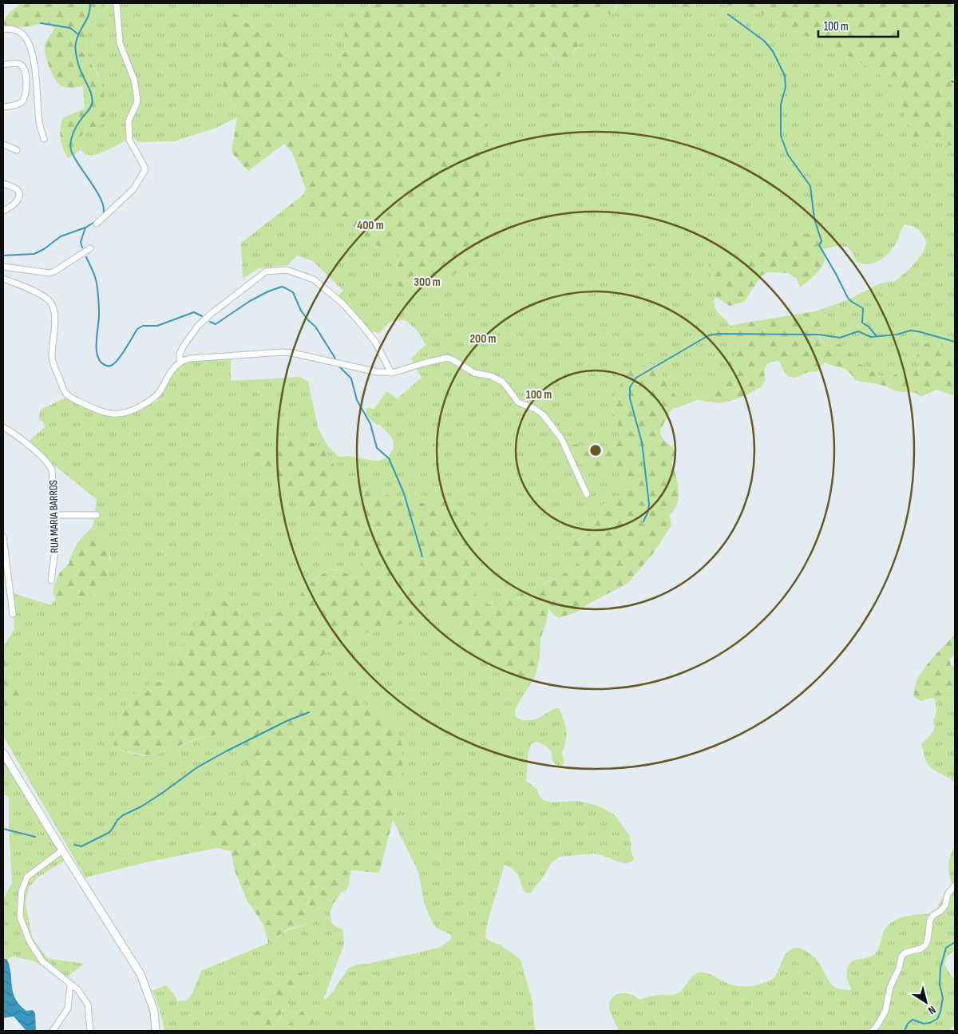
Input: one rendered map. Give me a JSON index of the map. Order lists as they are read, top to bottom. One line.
{"streets":{"street":["RUA MARIA BARROS"]},"scale_bar":"100 m","north":"bottom right","rings":["400 m","300 m","200 m","100 m"]}
